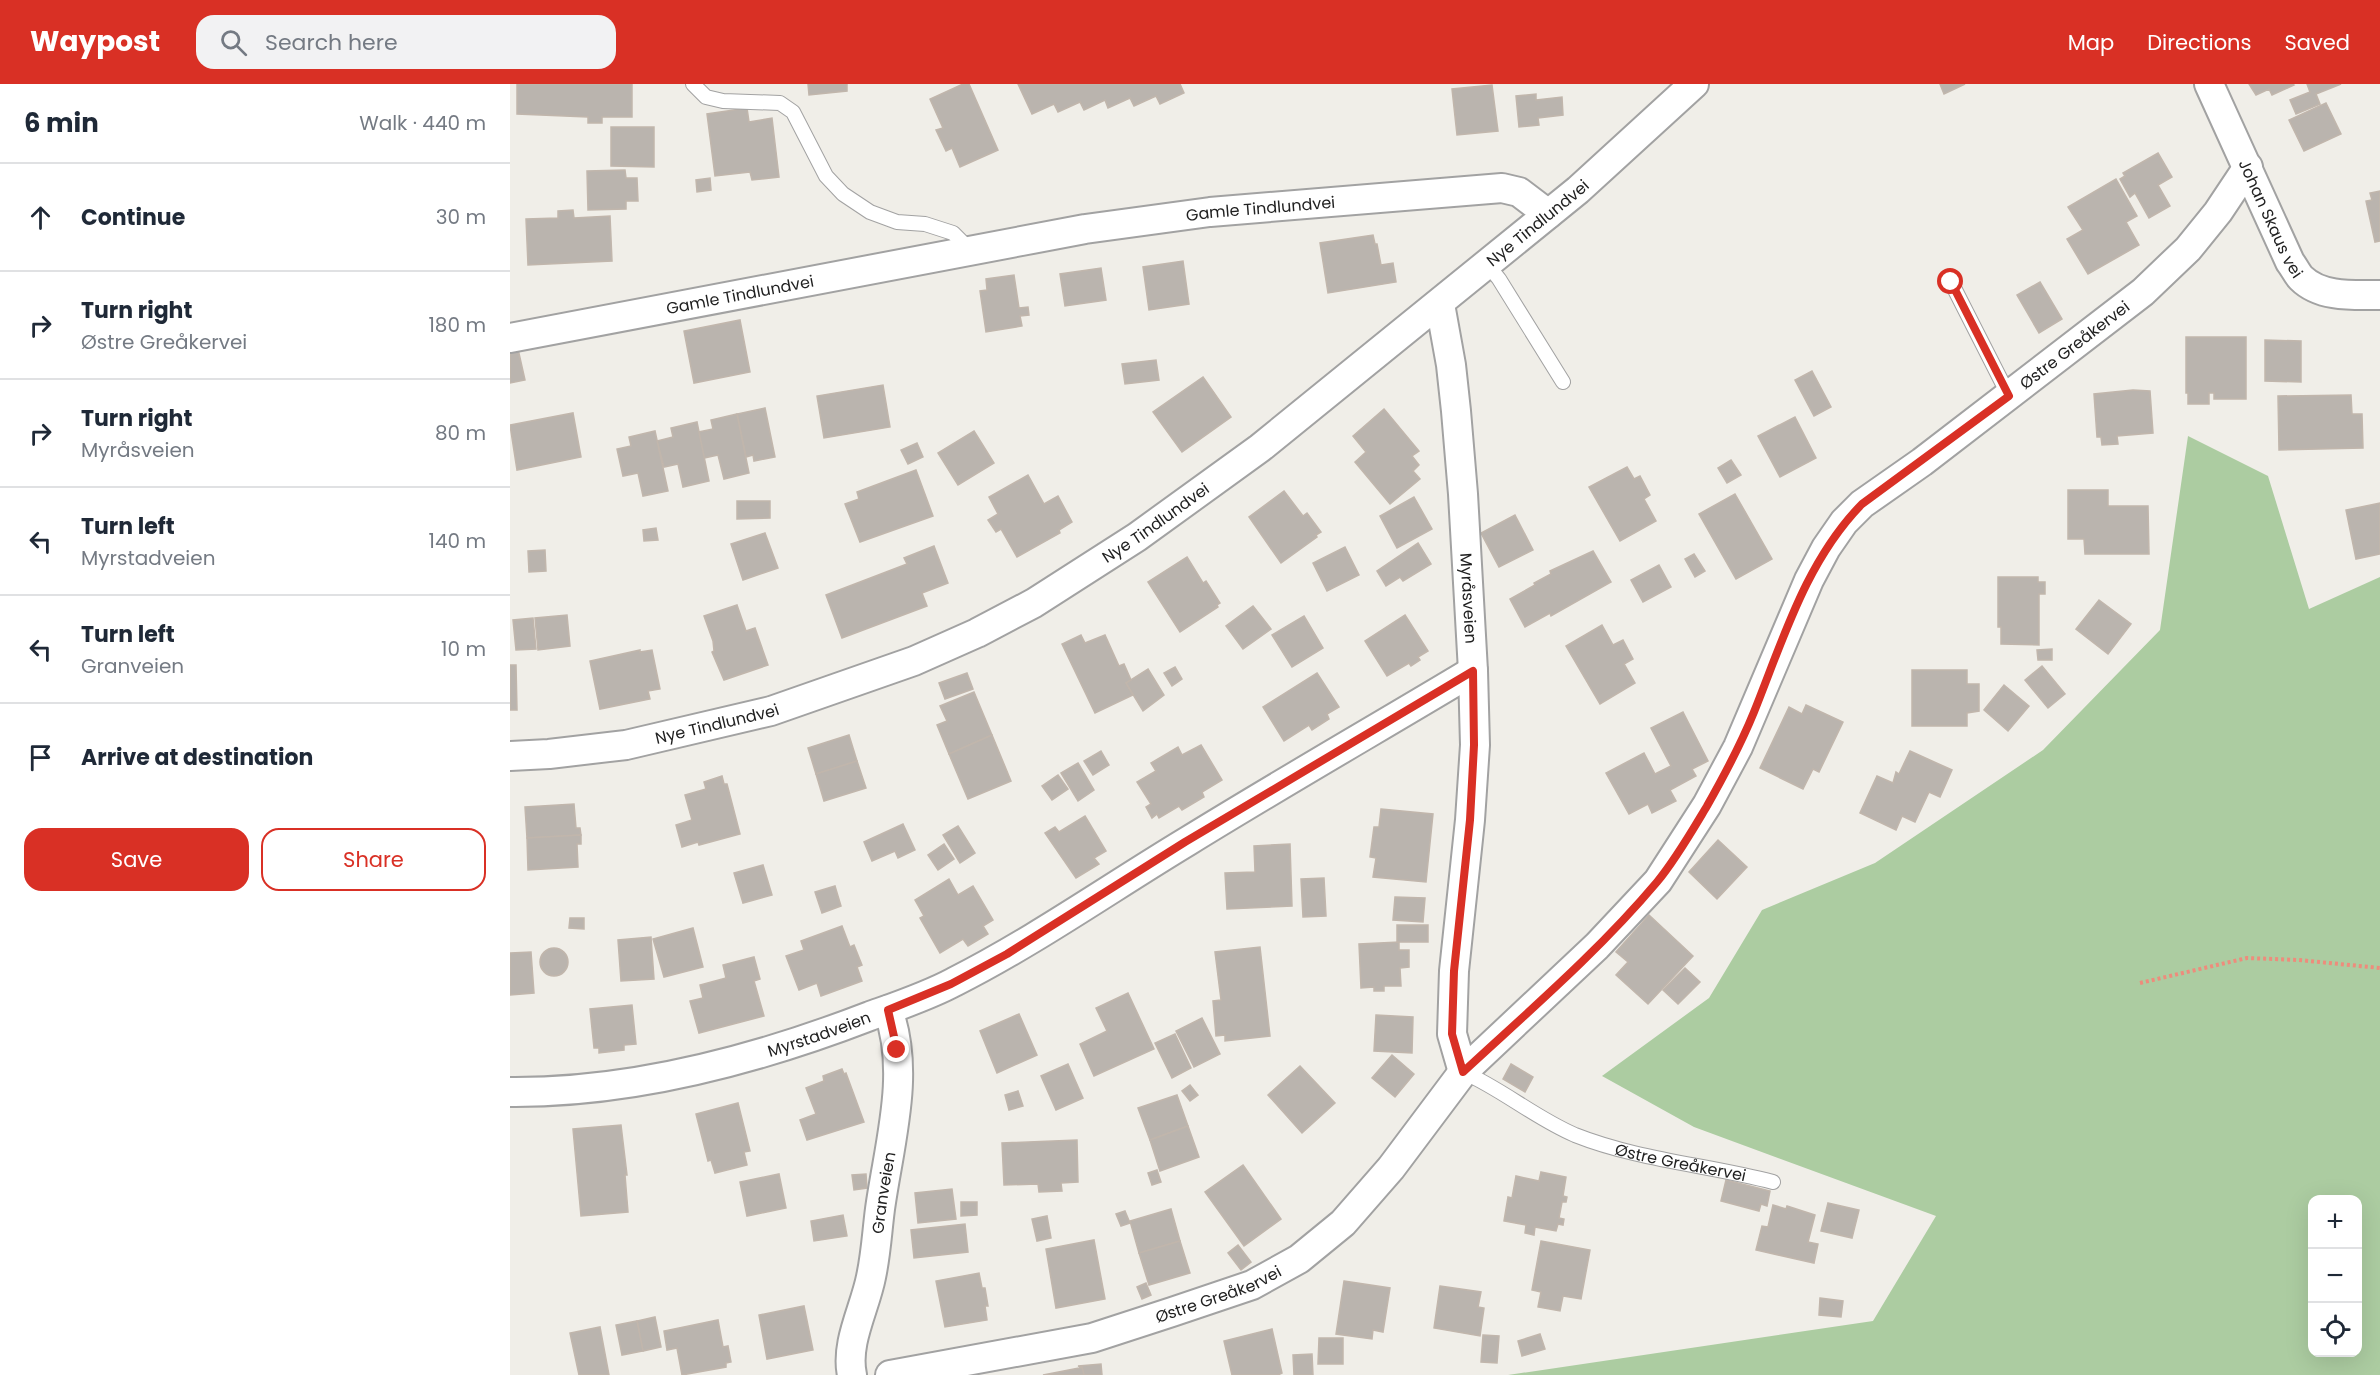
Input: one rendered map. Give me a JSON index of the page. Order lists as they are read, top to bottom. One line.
{"streets":{"street":["Gamle Tindlundvei","Johan Skaus vei","Nye Tindlundvei","Østre Greåkervei","Myråsveien","Myrstadveien","Granveien"]},"crossings":[["Gamle Tindlundvei","Nye Tindlundvei"],["Johan Skaus vei","Østre Greåkervei"],["Nye Tindlundvei","Myråsveien"],["Østre Greåkervei","Myråsveien"],["Myråsveien","Myrstadveien"],["Myrstadveien","Granveien"]],"page":{"header":"Waypost","search":"Search here","nav":["Map","Directions","Saved"],"heading":["6 min","Walk · 440 m"],"list":[["Continue","30 m"],["Turn right","Østre Greåkervei","180 m"],["Turn right","Myråsveien","80 m"],["Turn left","Myrstadveien","140 m"],["Turn left","Granveien","10 m"],"Arrive at destination"],"buttons":["Save","Share"],"map_buttons":["+","−"]}}
